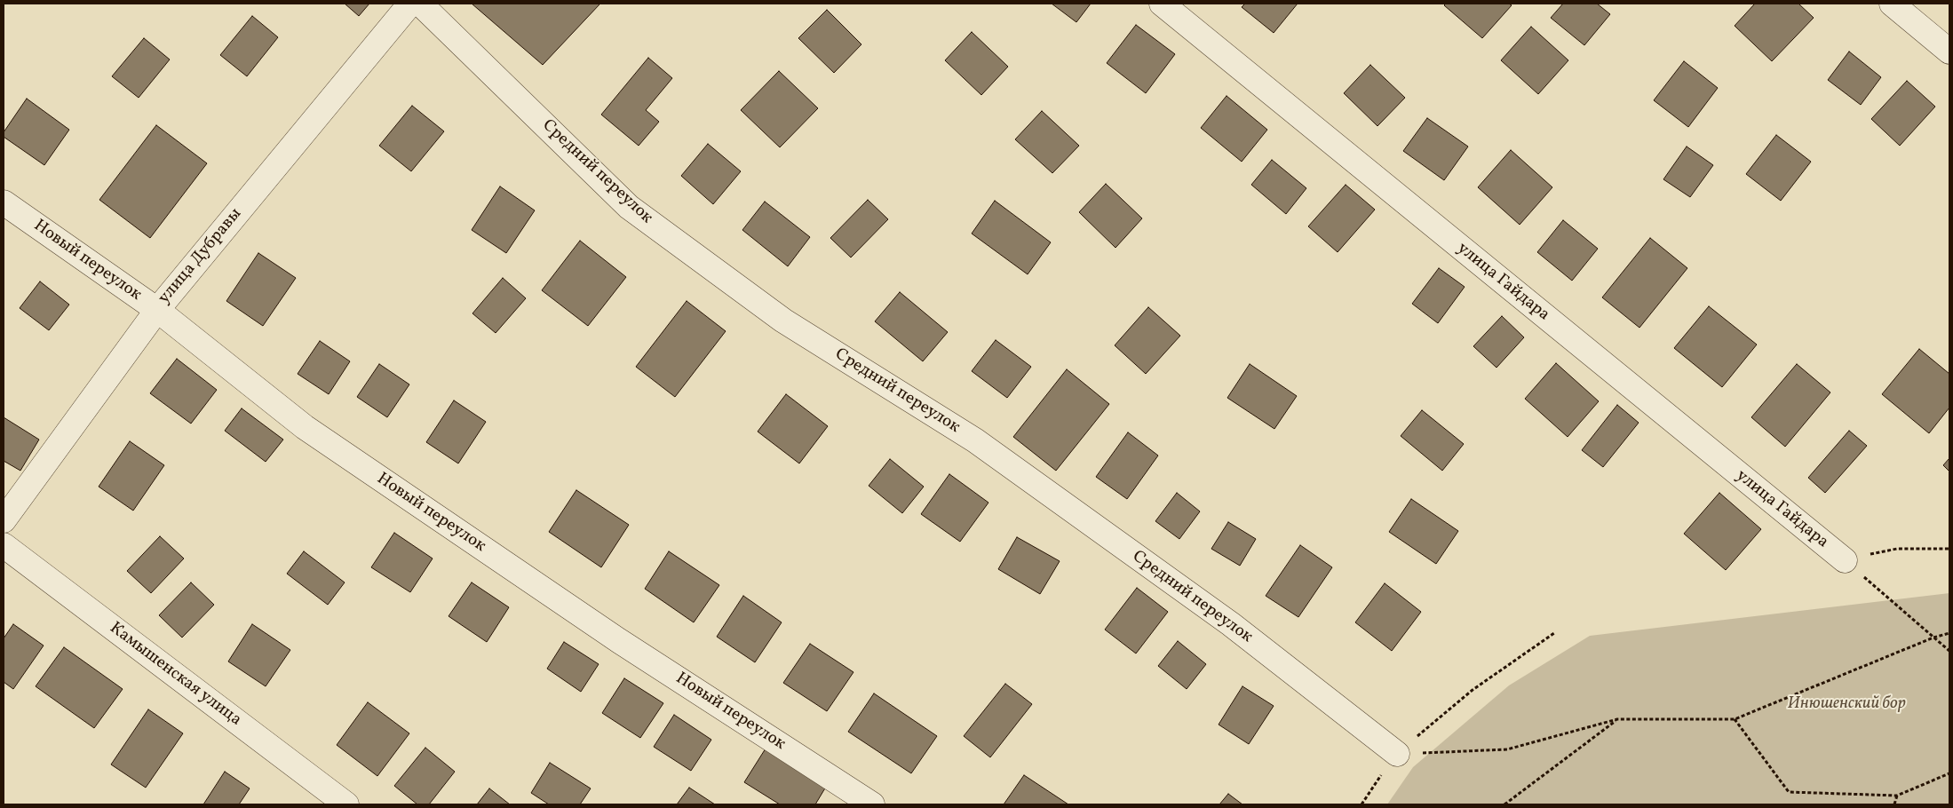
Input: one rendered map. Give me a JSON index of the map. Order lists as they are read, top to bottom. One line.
{"streets":{"street":["Средний переулок","улица Дубравы","Новый переулок","улица Гайдара","Камышенская улица"]},"crossings":[["улица Дубравы","Новый переулок"]],"parks":["Инюшенский бор"]}
